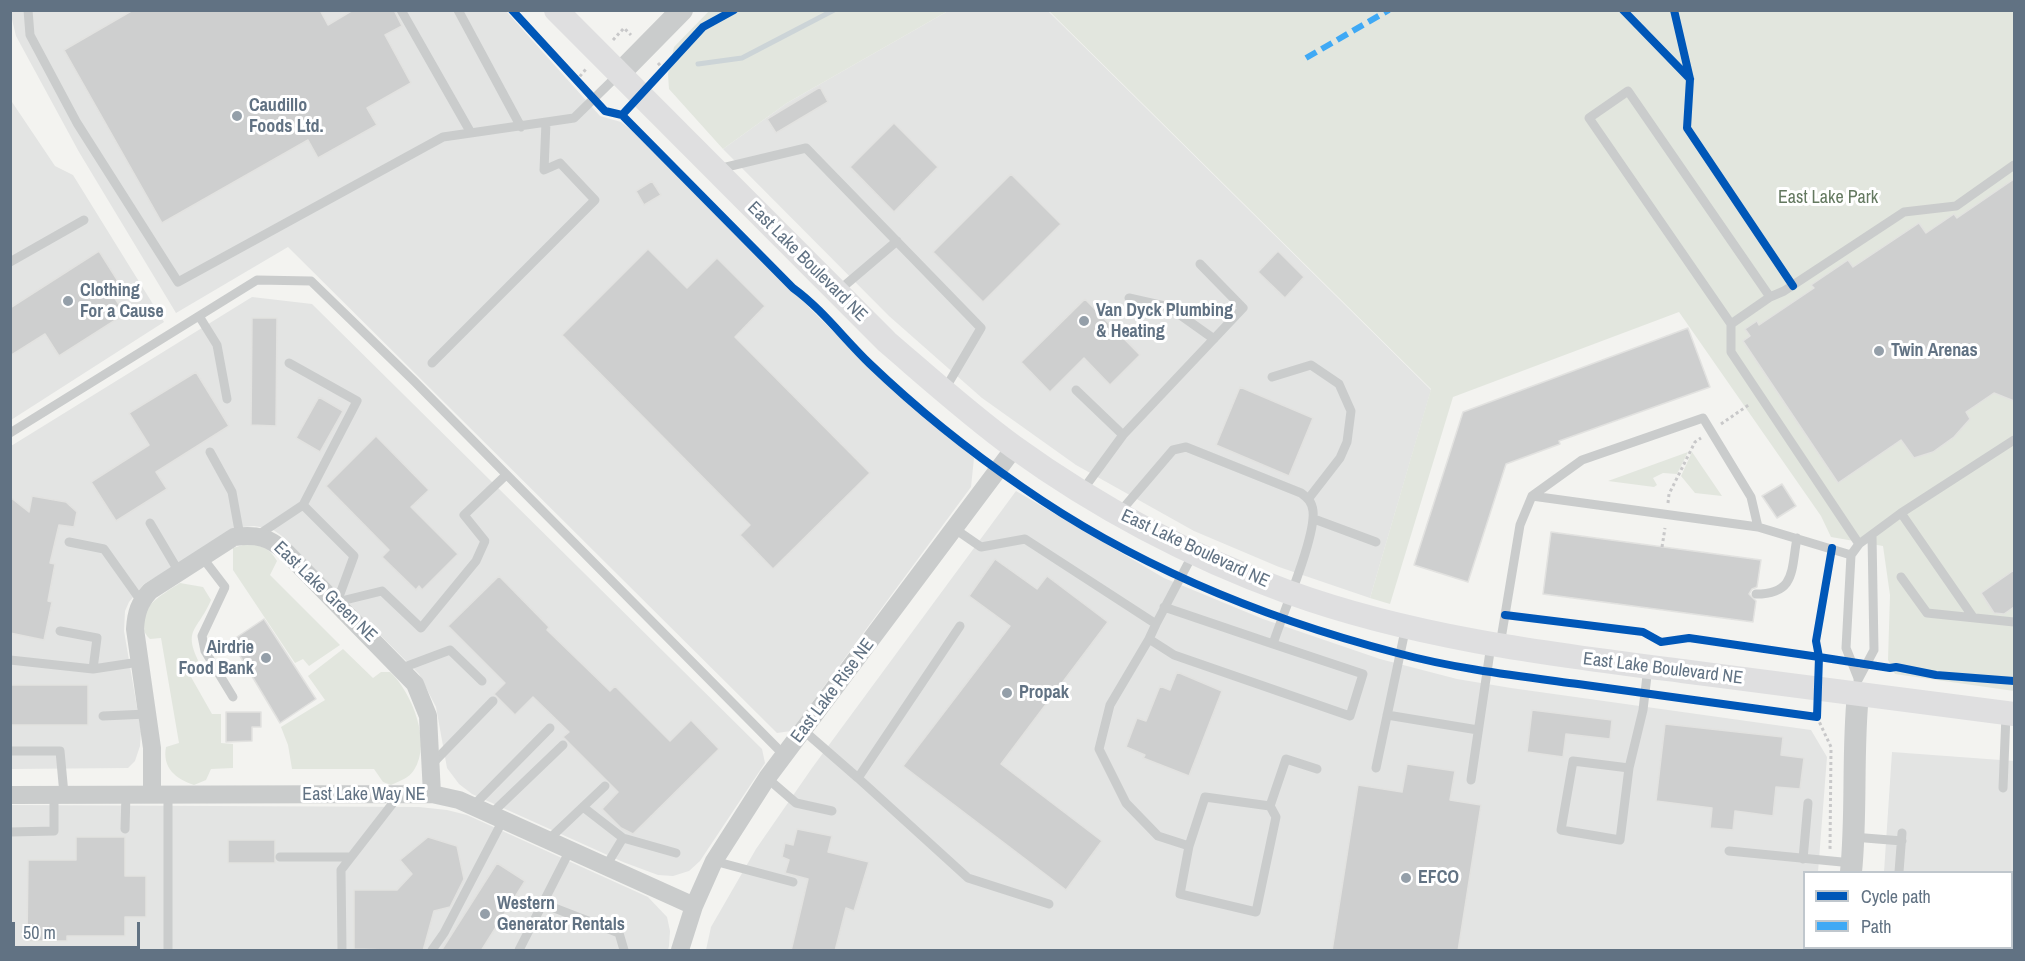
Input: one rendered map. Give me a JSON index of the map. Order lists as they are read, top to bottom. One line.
{"streets":{"main road":["East Lake Boulevard NE"],"street":["East Lake Green NE","East Lake Rise NE","East Lake Way NE"]},"crossings":[["East Lake Boulevard NE","East Lake Rise NE"],["East Lake Green NE","East Lake Way NE"],["East Lake Rise NE","East Lake Way NE"]],"parks":["East Lake Park"],"places":["Caudillo Foods Ltd.","Clothing For a Cause","Van Dyck Plumbing & Heating","Twin Arenas","Airdrie Food Bank","Propak","EFCO","Western Generator Rentals"],"legend":["Cycle path","Path"],"scale_bar":"50 m"}
